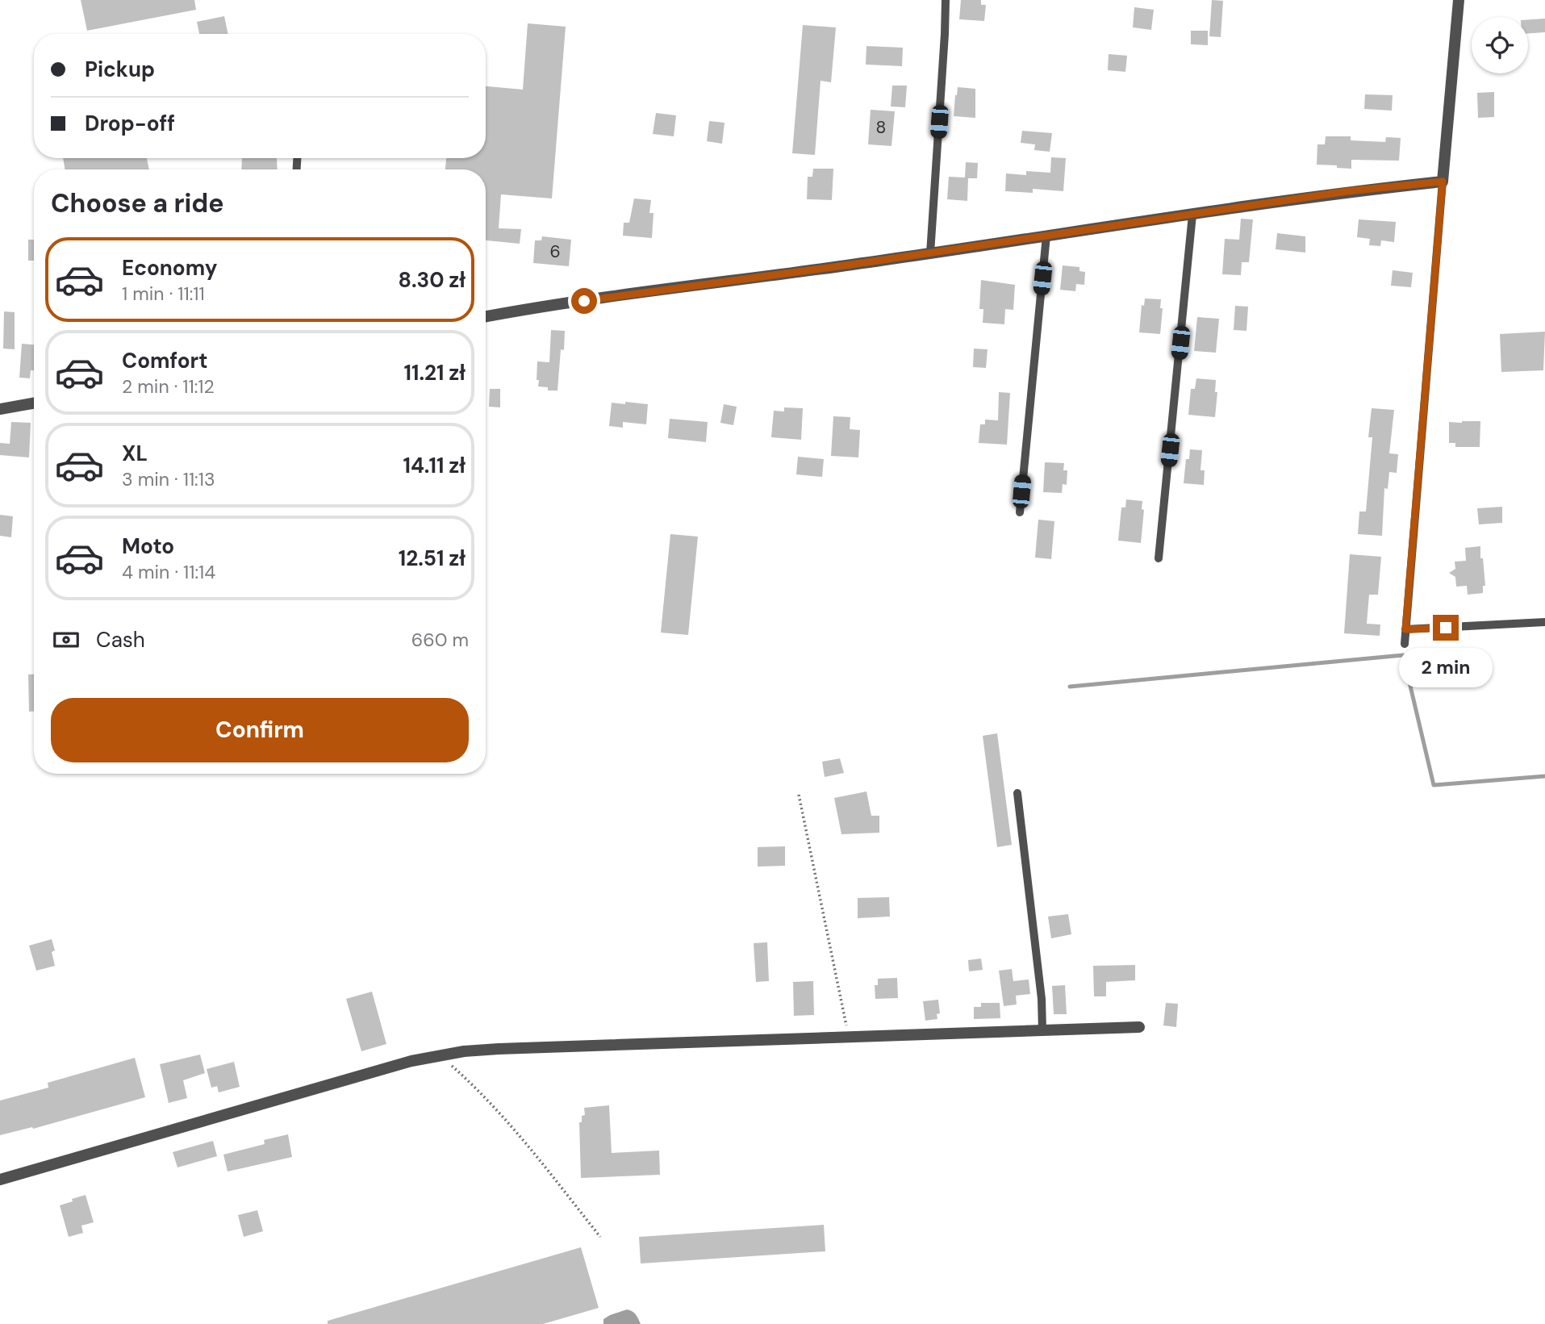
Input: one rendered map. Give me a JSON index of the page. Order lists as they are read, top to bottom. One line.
{"house_numbers":["8","6"],"page":{"banner":["Pickup","Drop-off"],"heading":"Choose a ride","list":[{"name":"Economy","note":"1 min · 11:11","value":"8.30 zł"},{"name":"Comfort","note":"2 min · 11:12","value":"11.21 zł"},{"name":"XL","note":"3 min · 11:13","value":"14.11 zł"},{"name":"Moto","note":"4 min · 11:14","value":"12.51 zł"}],"pay":["Cash","660 m"],"bubble":"2 min","buttons":"Confirm"}}
